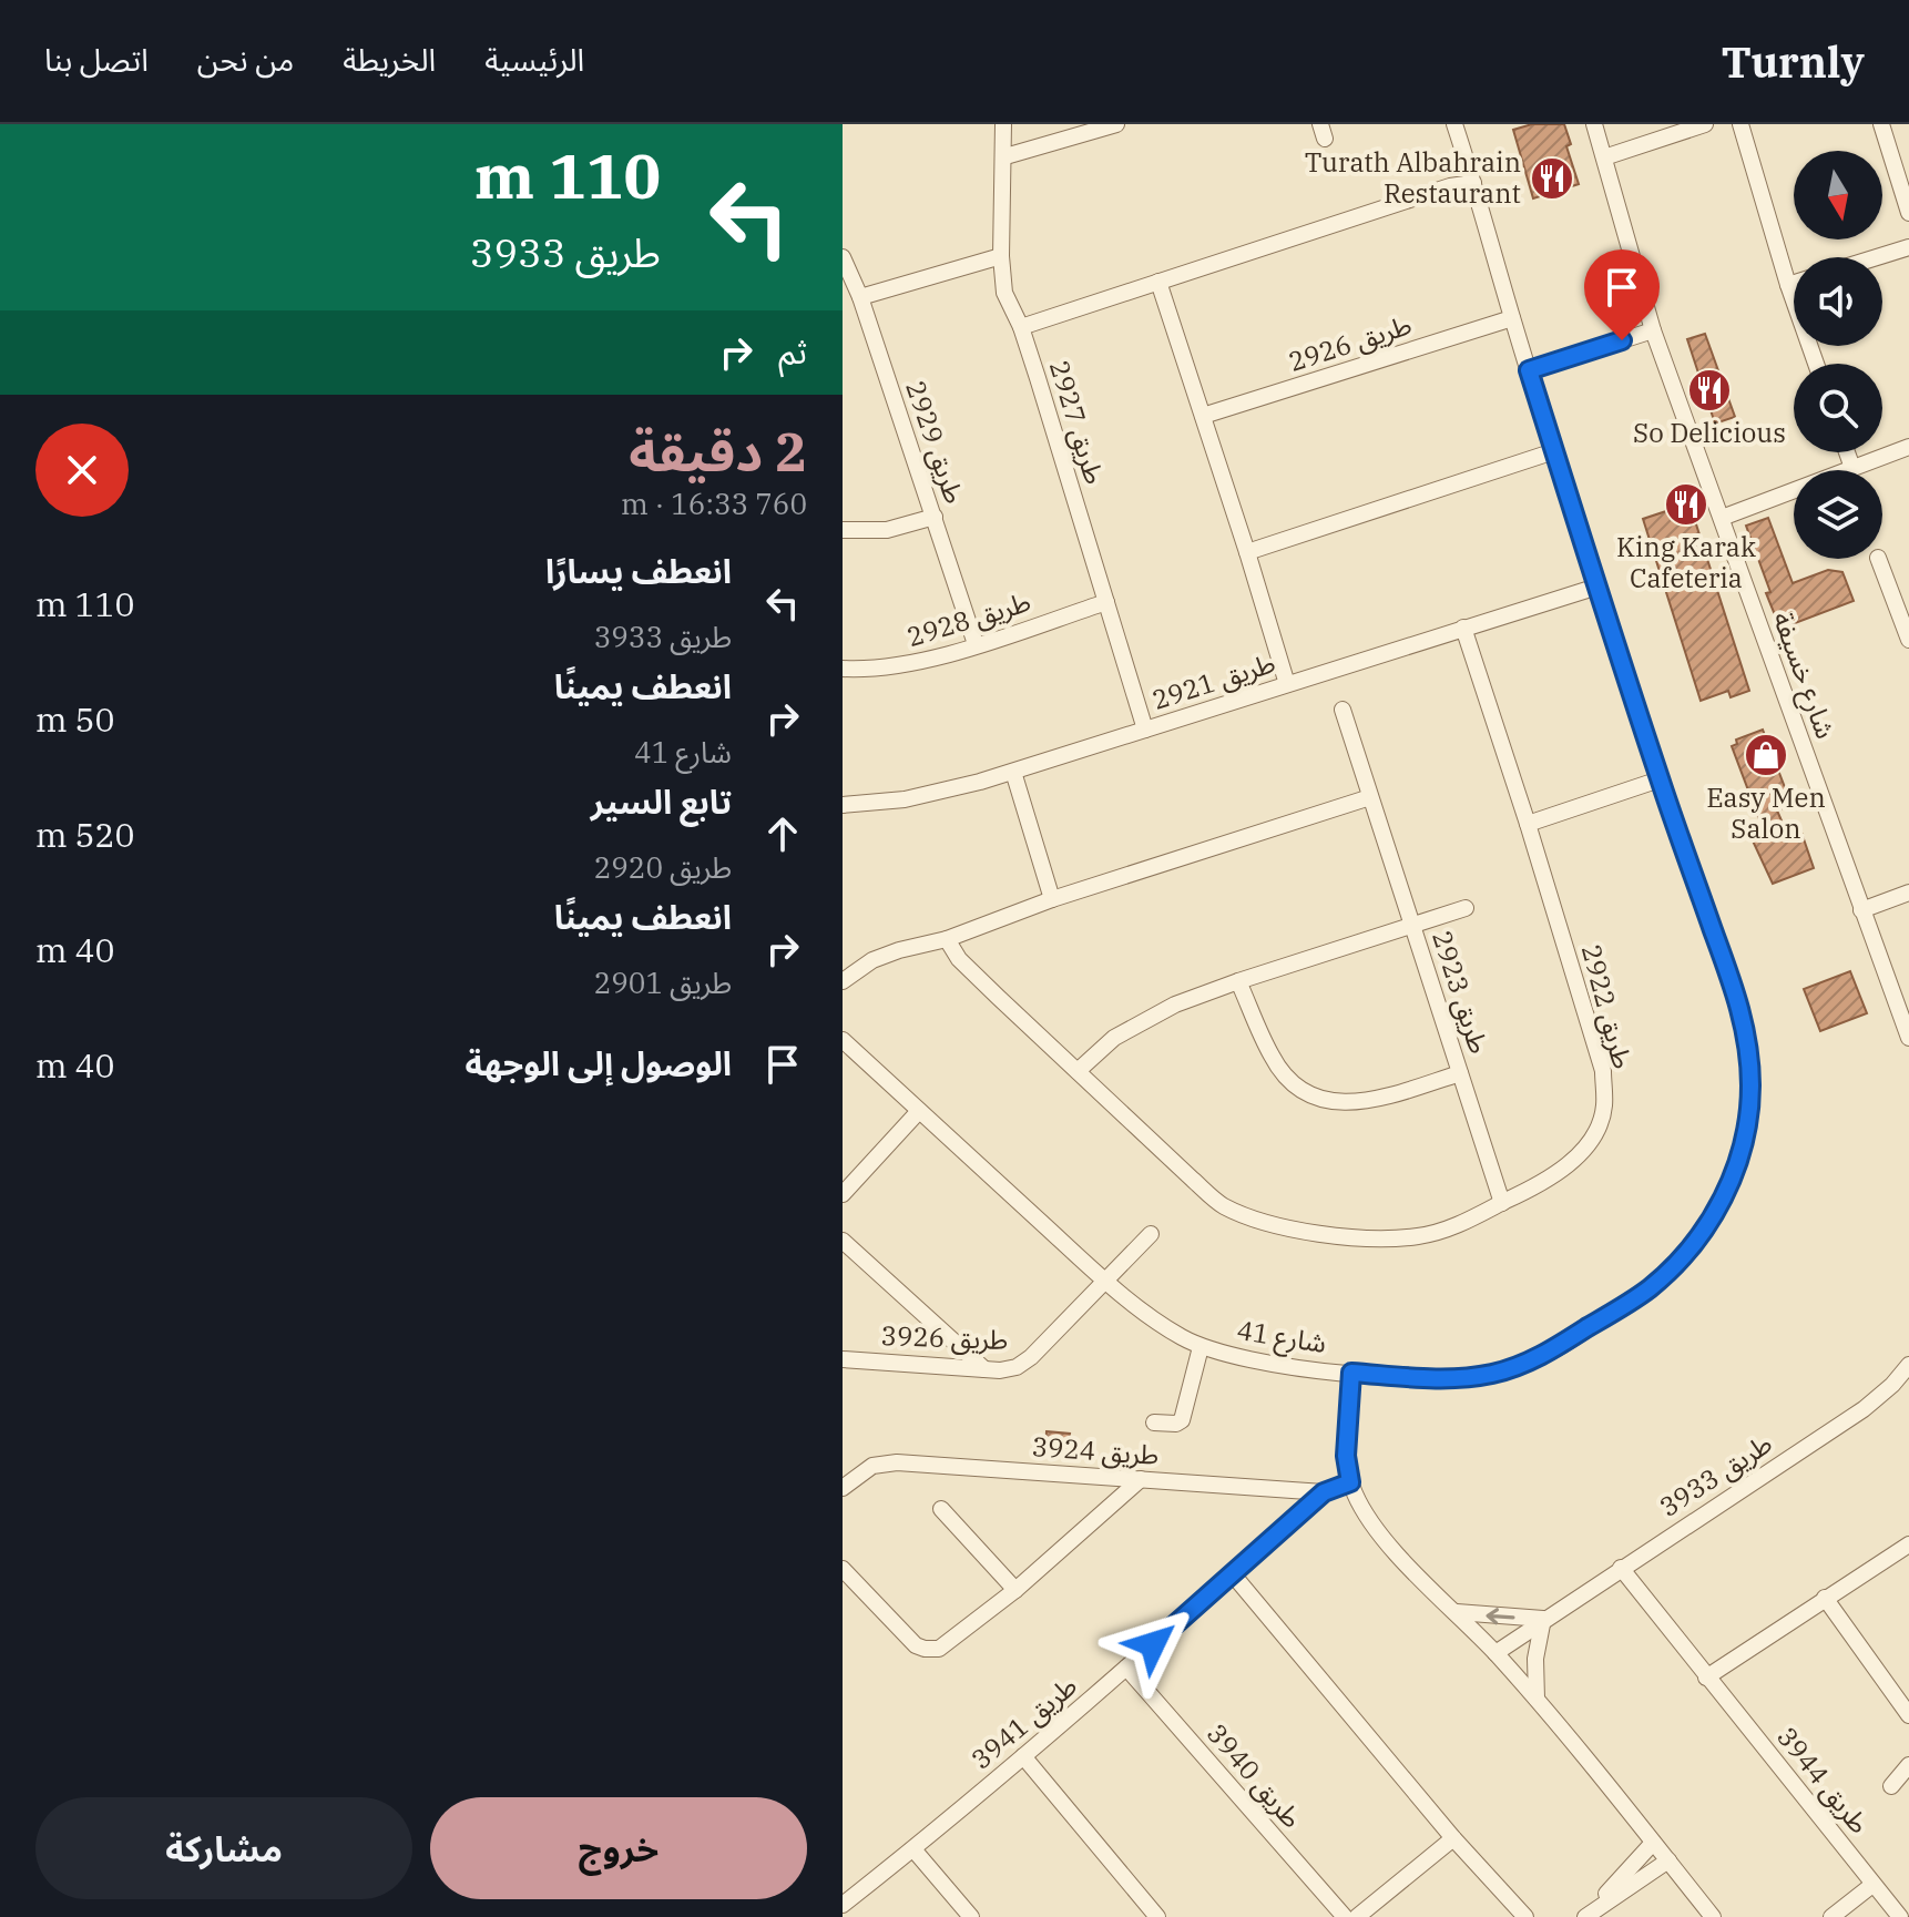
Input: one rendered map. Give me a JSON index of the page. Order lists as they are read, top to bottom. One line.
{"streets":{"street":["طريق 2926","طريق 2927","طريق 2929","طريق 2928","شارع خسيفة","طريق 2921","طريق 2923","طريق 2922","شارع 41","طريق 3926","طريق 3924","طريق 3933","طريق 3941","طريق 3940","طريق 3944"]},"crossings":[["طريق 2926","شارع 41"],["طريق 2927","طريق 2928"],["طريق 2927","طريق 2921"],["طريق 2929","طريق 2928"],["طريق 2921","طريق 2922"],["طريق 2921","شارع 41"],["طريق 2923","طريق 2922"],["شارع 41","طريق 3926"],["طريق 3924","طريق 3941"],["طريق 3933","طريق 3944"],["طريق 3941","طريق 3940"]],"places":{"restaurant":["Turath Albahrain Restaurant","So Delicious","King Karak Cafeteria"],"shop":["Easy Men Salon"]},"north":"bottom","page":{"header":"Turnly","nav":["الرئيسية","الخريطة","من نحن","اتصل بنا"],"turn":["110 m","طريق 3933"],"then":"ثم","heading":["2 دقيقة","760 m · 16:33"],"list":[{"name":"انعطف يسارًا","note":"طريق 3933","value":"110 m"},{"name":"انعطف يمينًا","note":"شارع 41","value":"50 m"},{"name":"تابع السير","note":"طريق 2920","value":"520 m"},{"name":"انعطف يمينًا","note":"طريق 2901","value":"40 m"},{"name":"الوصول إلى الوجهة","value":"40 m"}],"buttons":["خروج","مشاركة"]}}
